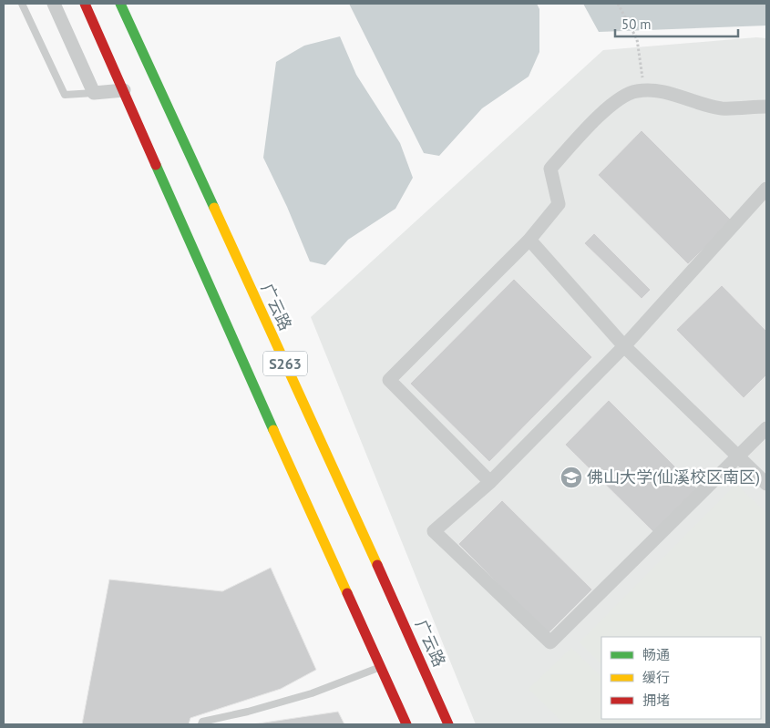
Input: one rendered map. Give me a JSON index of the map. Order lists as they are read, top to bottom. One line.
{"streets":{"main road":["广云路","S263"]},"places":{"school or university":["佛山大学(仙溪校区南区)"]},"legend":["畅通","缓行","拥堵"],"scale_bar":"50 m"}
